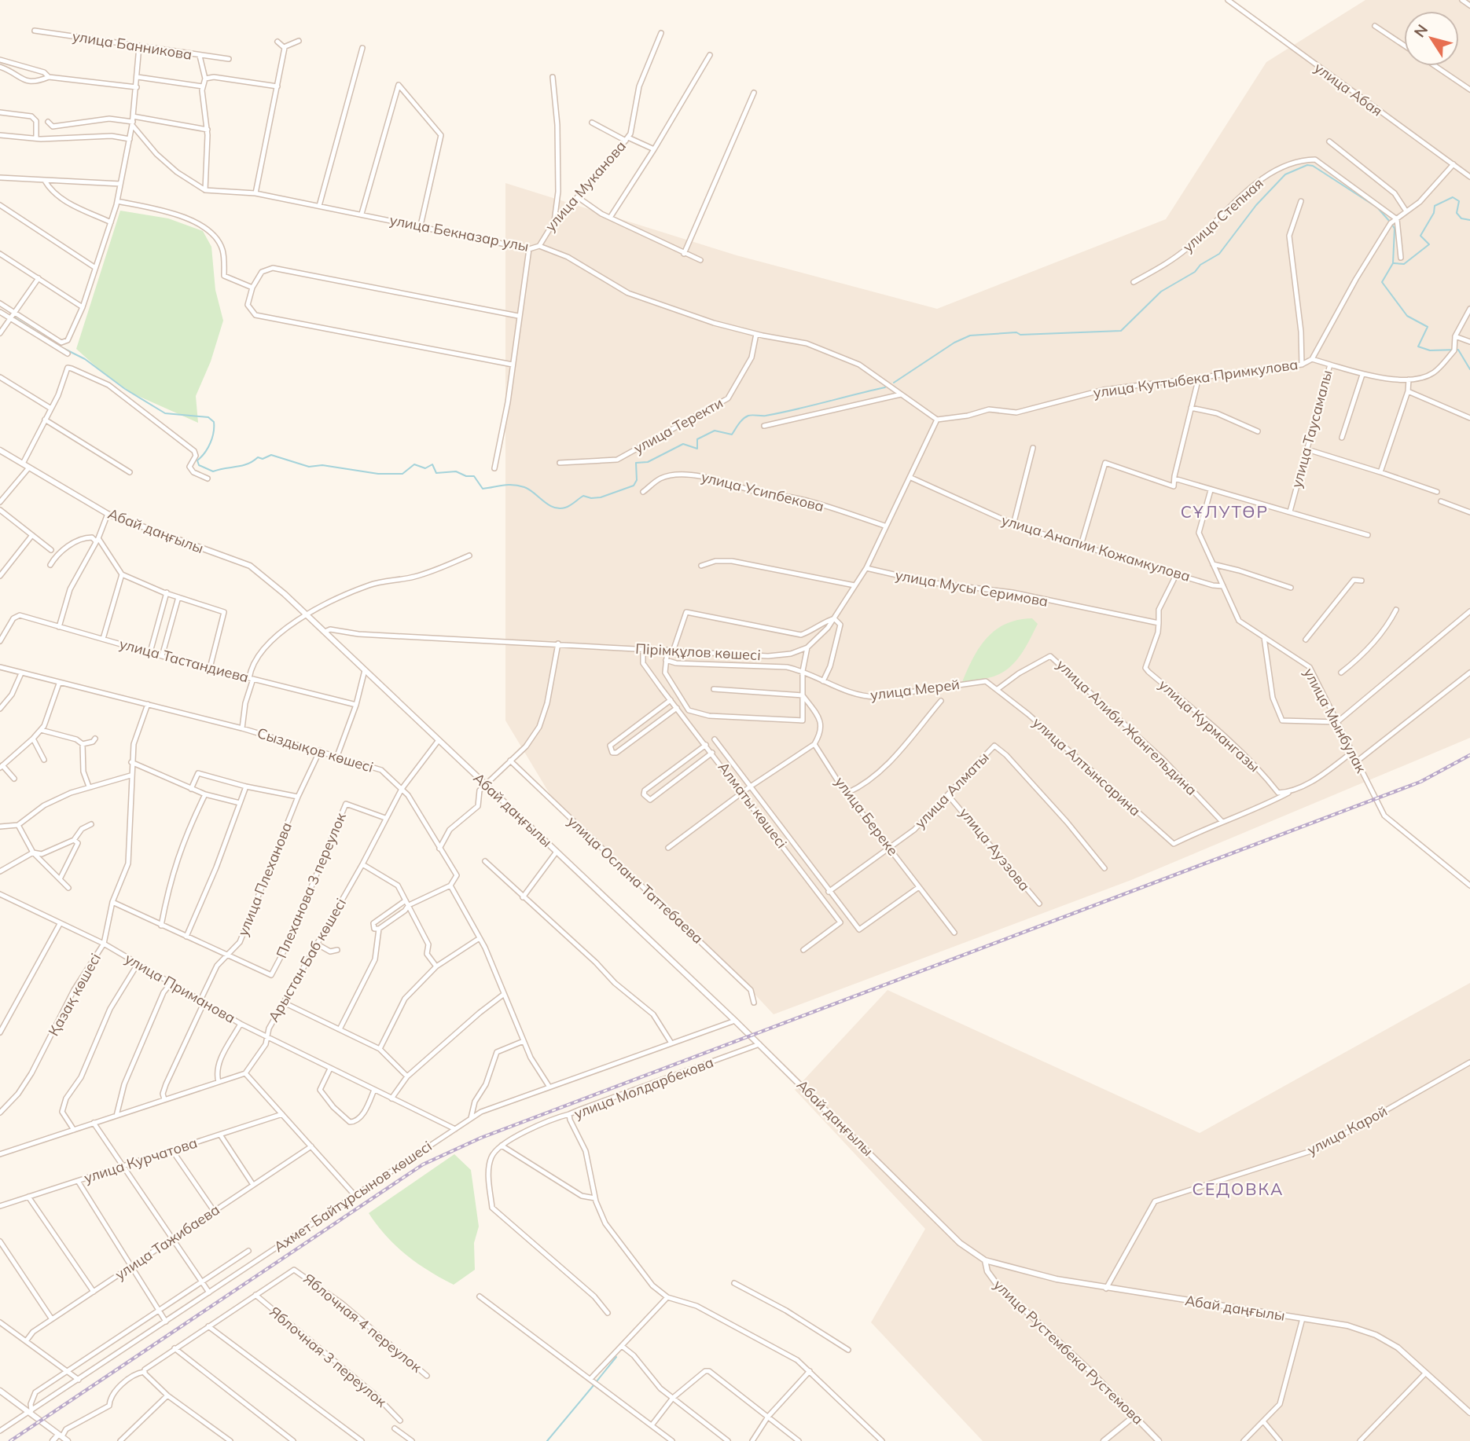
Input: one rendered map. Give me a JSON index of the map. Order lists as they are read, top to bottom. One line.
{"streets":{"street":["улица Банникова","улица Абая","улица Муканова","улица Степная","улица Бекназар улы","улица Куттыбека Примкулова","улица Теректи","улица Таусамалы","улица Усипбекова","Абай даңғылы","улица Анапии Кожамкулова","улица Мусы Серимова","Пірімқұлов көшесі","улица Тастандиева","улица Мерей","улица Мынбулак","улица Курмангазы","улица Алиби Жангельдина","Сыздықов көшесі","улица Алтынсарина","улица Алматы","Алматы көшесі","улица Береке","улица Ауэзова","улица Плеханова","улица Ослана Таттебаева","Плеханова 3 переулок","Арыстан Баб көшесі","улица Приманова","Қазақ көшесі","улица Молдарбекова","улица Карой","улица Курчатова","Ахмет Байтұрсынов көшесі","улица Тажибаева","Яблочная 4 переулок","улица Рустембека Рустемова","Яблочная 3 переулок"]},"crossings":[["улица Абая","улица Куттыбека Примкулова"],["улица Муканова","улица Бекназар улы"],["улица Степная","улица Куттыбека Примкулова"],["улица Бекназар улы","улица Куттыбека Примкулова"],["улица Бекназар улы","улица Теректи"],["улица Куттыбека Примкулова","улица Таусамалы"],["Абай даңғылы","Пірімқұлов көшесі"],["Абай даңғылы","Арыстан Баб көшесі"],["Абай даңғылы","улица Молдарбекова"],["Абай даңғылы","улица Карой"],["Абай даңғылы","Ахмет Байтұрсынов көшесі"],["Абай даңғылы","улица Рустембека Рустемова"],["улица Анапии Кожамкулова","улица Мынбулак"],["улица Мусы Серимова","улица Курмангазы"],["Пірімқұлов көшесі","Алматы көшесі"],["улица Мерей","улица Алиби Жангельдина"],["улица Мерей","улица Алтынсарина"],["улица Алиби Жангельдина","улица Алтынсарина"],["Сыздықов көшесі","улица Плеханова"],["Сыздықов көшесі","Арыстан Баб көшесі"],["Сыздықов көшесі","Қазақ көшесі"],["Сыздықов көшесі","Ахмет Байтұрсынов көшесі"],["улица Алматы","улица Береке"],["улица Алматы","улица Ауэзова"],["улица Плеханова","Плеханова 3 переулок"],["улица Плеханова","улица Приманова"],["Плеханова 3 переулок","Арыстан Баб көшесі"],["Арыстан Баб көшесі","улица Приманова"],["улица Приманова","Қазақ көшесі"],["улица Приманова","Ахмет Байтұрсынов көшесі"],["Яблочная 4 переулок","Яблочная 3 переулок"]],"districts":["СҰЛУТӨР","СЕДОВКА"],"north":"top left"}
